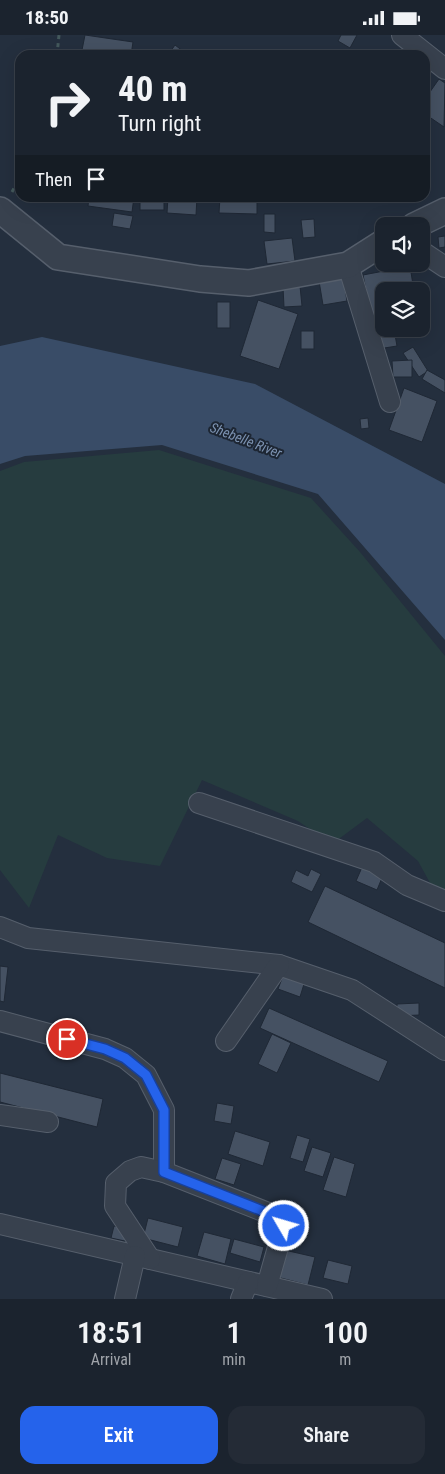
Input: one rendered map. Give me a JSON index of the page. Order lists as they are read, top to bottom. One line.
{"water":["Shebelle River"],"page":{"status":"18:50","turn":["40 m","Turn right"],"then":"Then","eta":["18:51","Arrival","1","min","100","m"],"buttons":["Exit","Share"]}}
